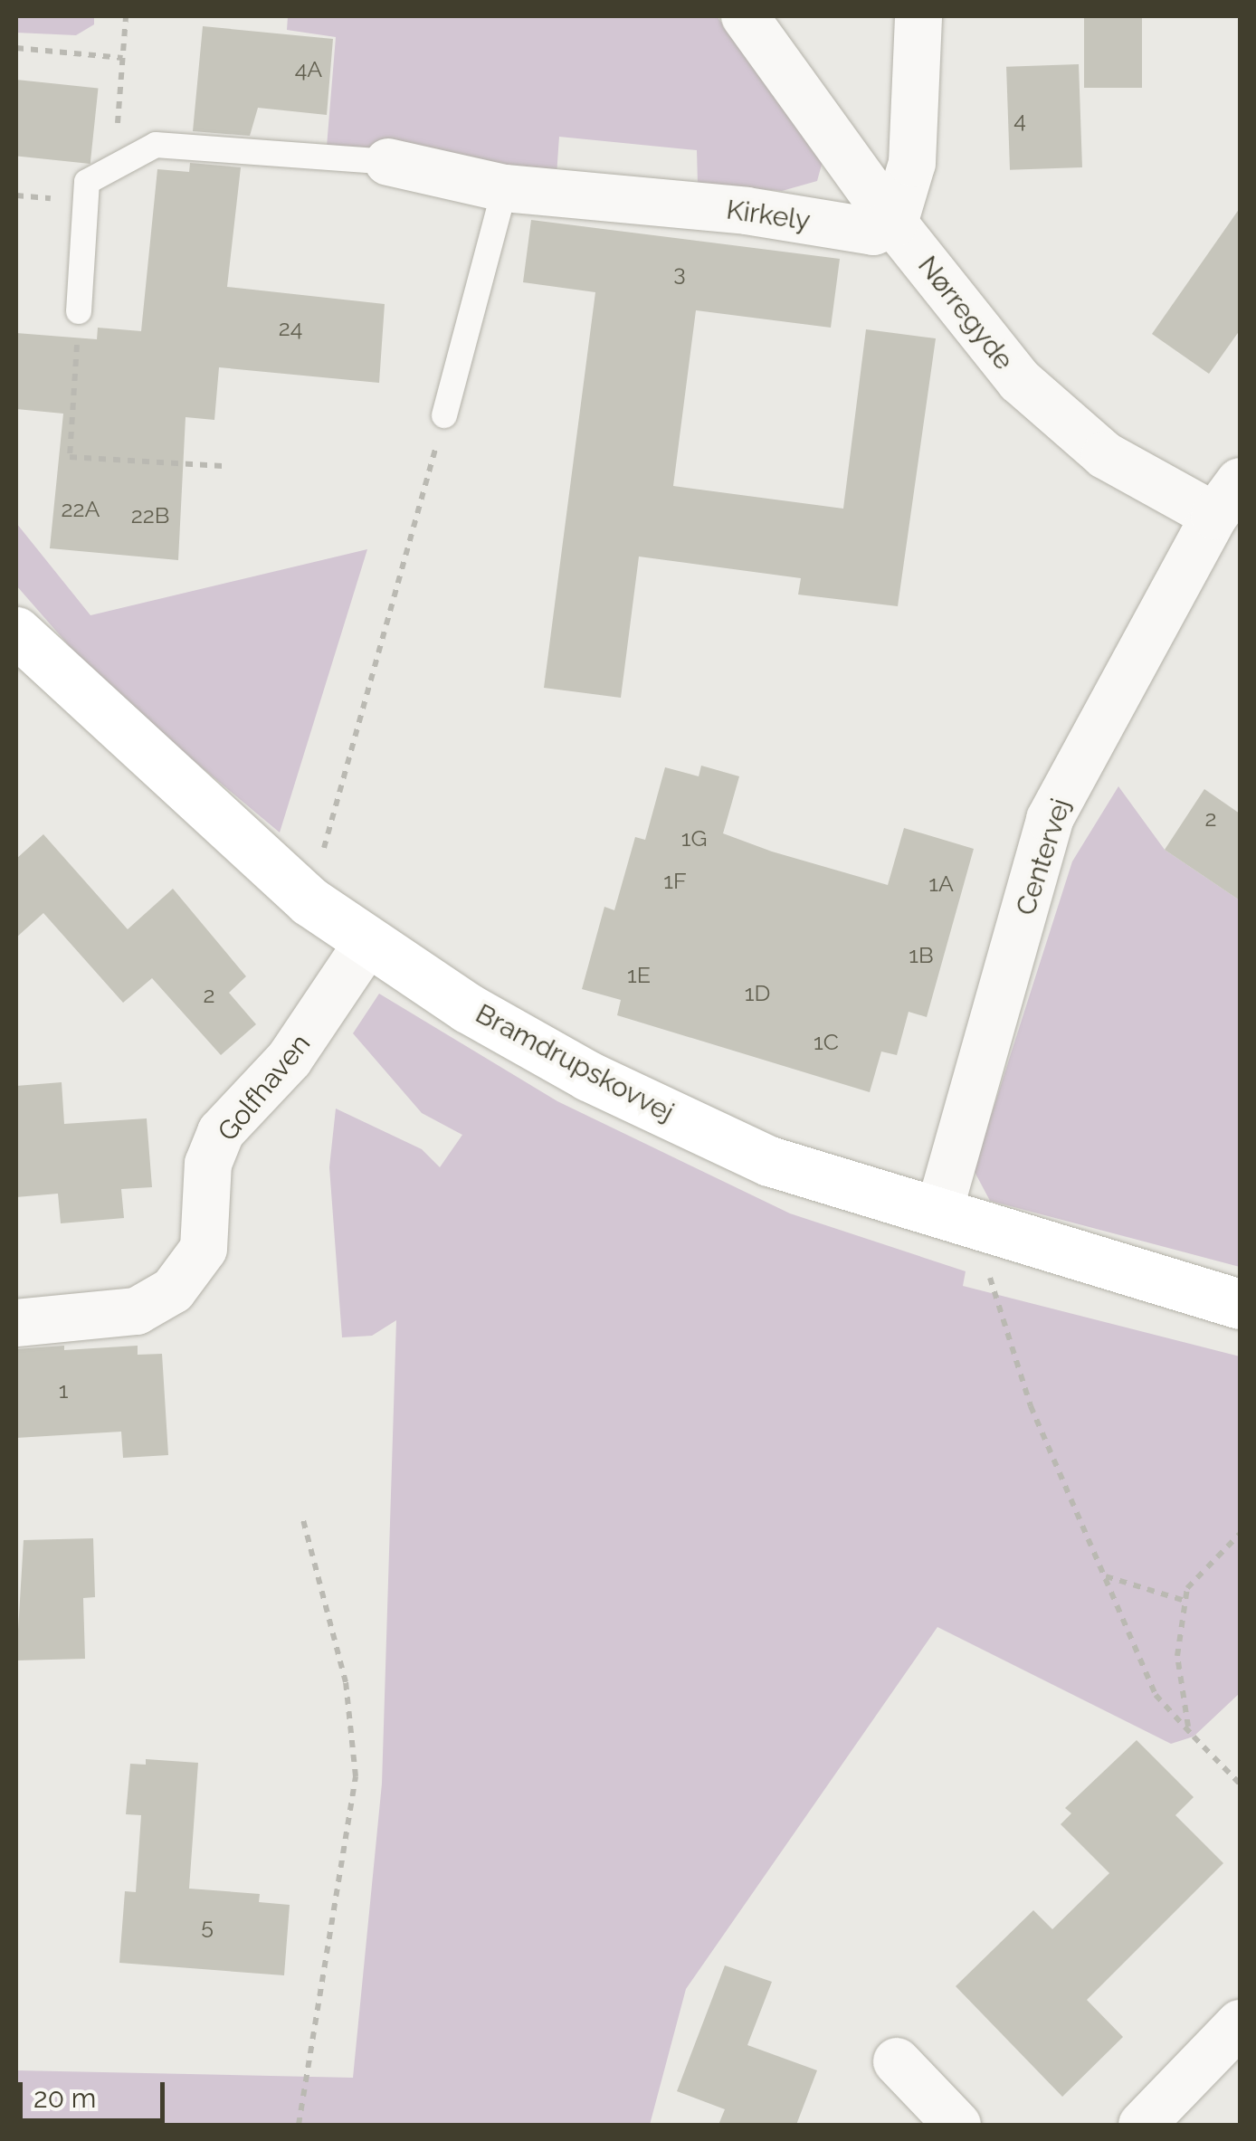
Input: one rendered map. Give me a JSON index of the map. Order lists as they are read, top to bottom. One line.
{"streets":{"street":["Kirkely","Nørregyde","Centervej","Bramdrupskovvej","Golfhaven"]},"crossings":[["Kirkely","Nørregyde"],["Nørregyde","Centervej"],["Centervej","Bramdrupskovvej"],["Bramdrupskovvej","Golfhaven"]],"house_numbers":["4A","4","3","24","22A","22B","2","1G","1F","1A","1B","1E","1D","2","1C","1","5"],"scale_bar":"20 m"}
